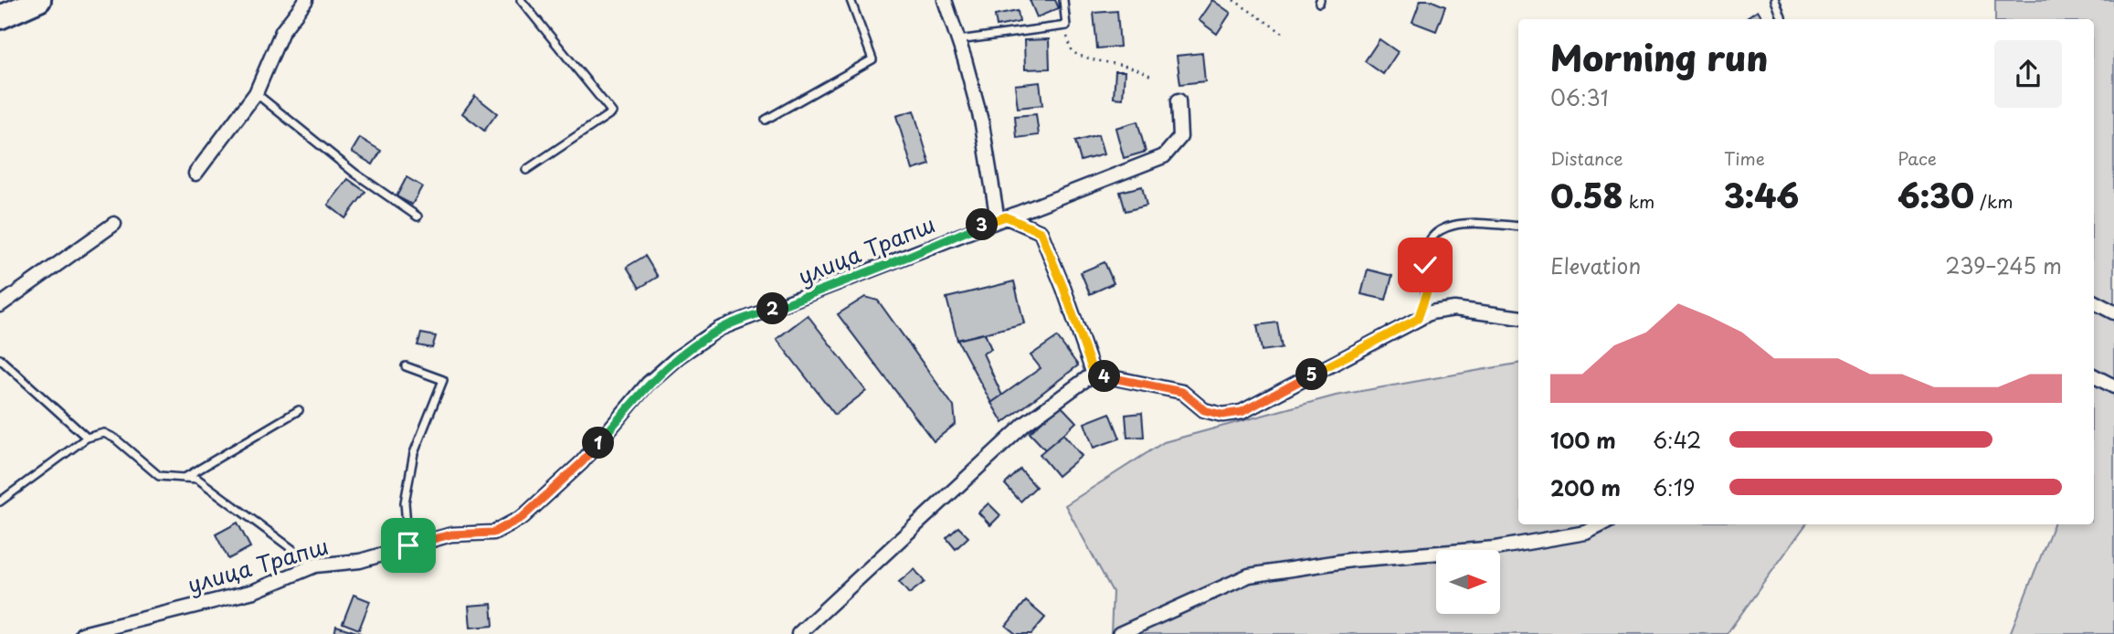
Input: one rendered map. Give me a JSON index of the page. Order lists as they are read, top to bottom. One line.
{"streets":{"street":["улица Трапш"]},"north":"right","page":{"heading":["Morning run","06:31"],"stats":[["Distance","0.58 km"],["Time","3:46"],["Pace","6:30 /km"]],"pins":["3","2","5","4","1"],"chart":["Elevation","239–245 m"],"list":[{"name":"100 m","note":"6:42"},{"name":"200 m","note":"6:19"}]}}
